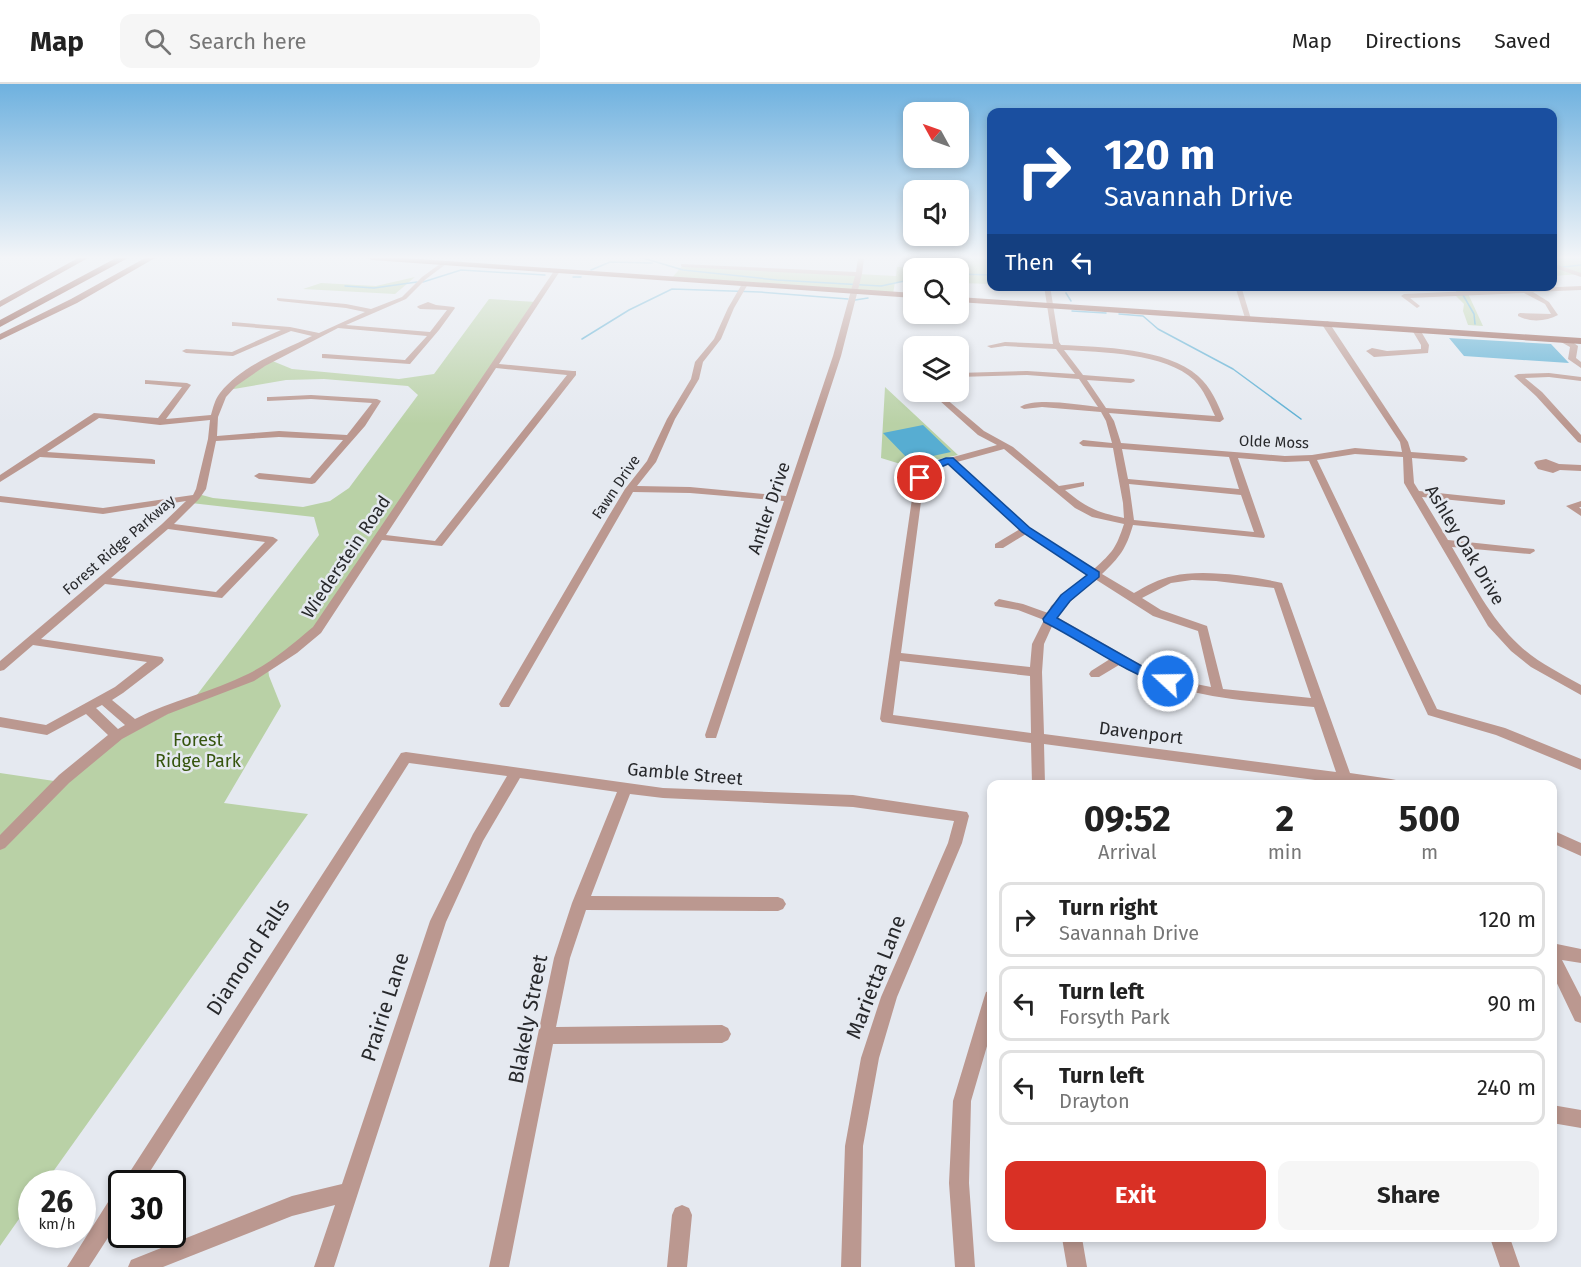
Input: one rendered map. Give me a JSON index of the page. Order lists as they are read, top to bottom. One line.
{"streets":{"street":["Olde Moss","Fawn Drive","Antler Drive","Forest Ridge Parkway","Ashley Oak Drive","Wiederstein Road","Davenport","Gamble Street","Diamond Falls","Marietta Lane","Prairie Lane","Blakely Street"]},"crossings":[["Olde Moss","Ashley Oak Drive"],["Gamble Street","Diamond Falls"],["Gamble Street","Marietta Lane"],["Gamble Street","Prairie Lane"],["Gamble Street","Blakely Street"]],"parks":["Forest Ridge Park"],"north":"top left","page":{"header":"Map","search":"Search here","nav":["Map","Directions","Saved"],"turn":["120 m","Savannah Drive"],"then":"Then","eta":["09:52","Arrival","2","min","500","m"],"list":[{"name":"Turn right","note":"Savannah Drive","value":"120 m"},{"name":"Turn left","note":"Forsyth Park","value":"90 m"},{"name":"Turn left","note":"Drayton","value":"240 m"}],"buttons":["Exit","Share"],"speed":"26 km/h","limit":"30"}}
